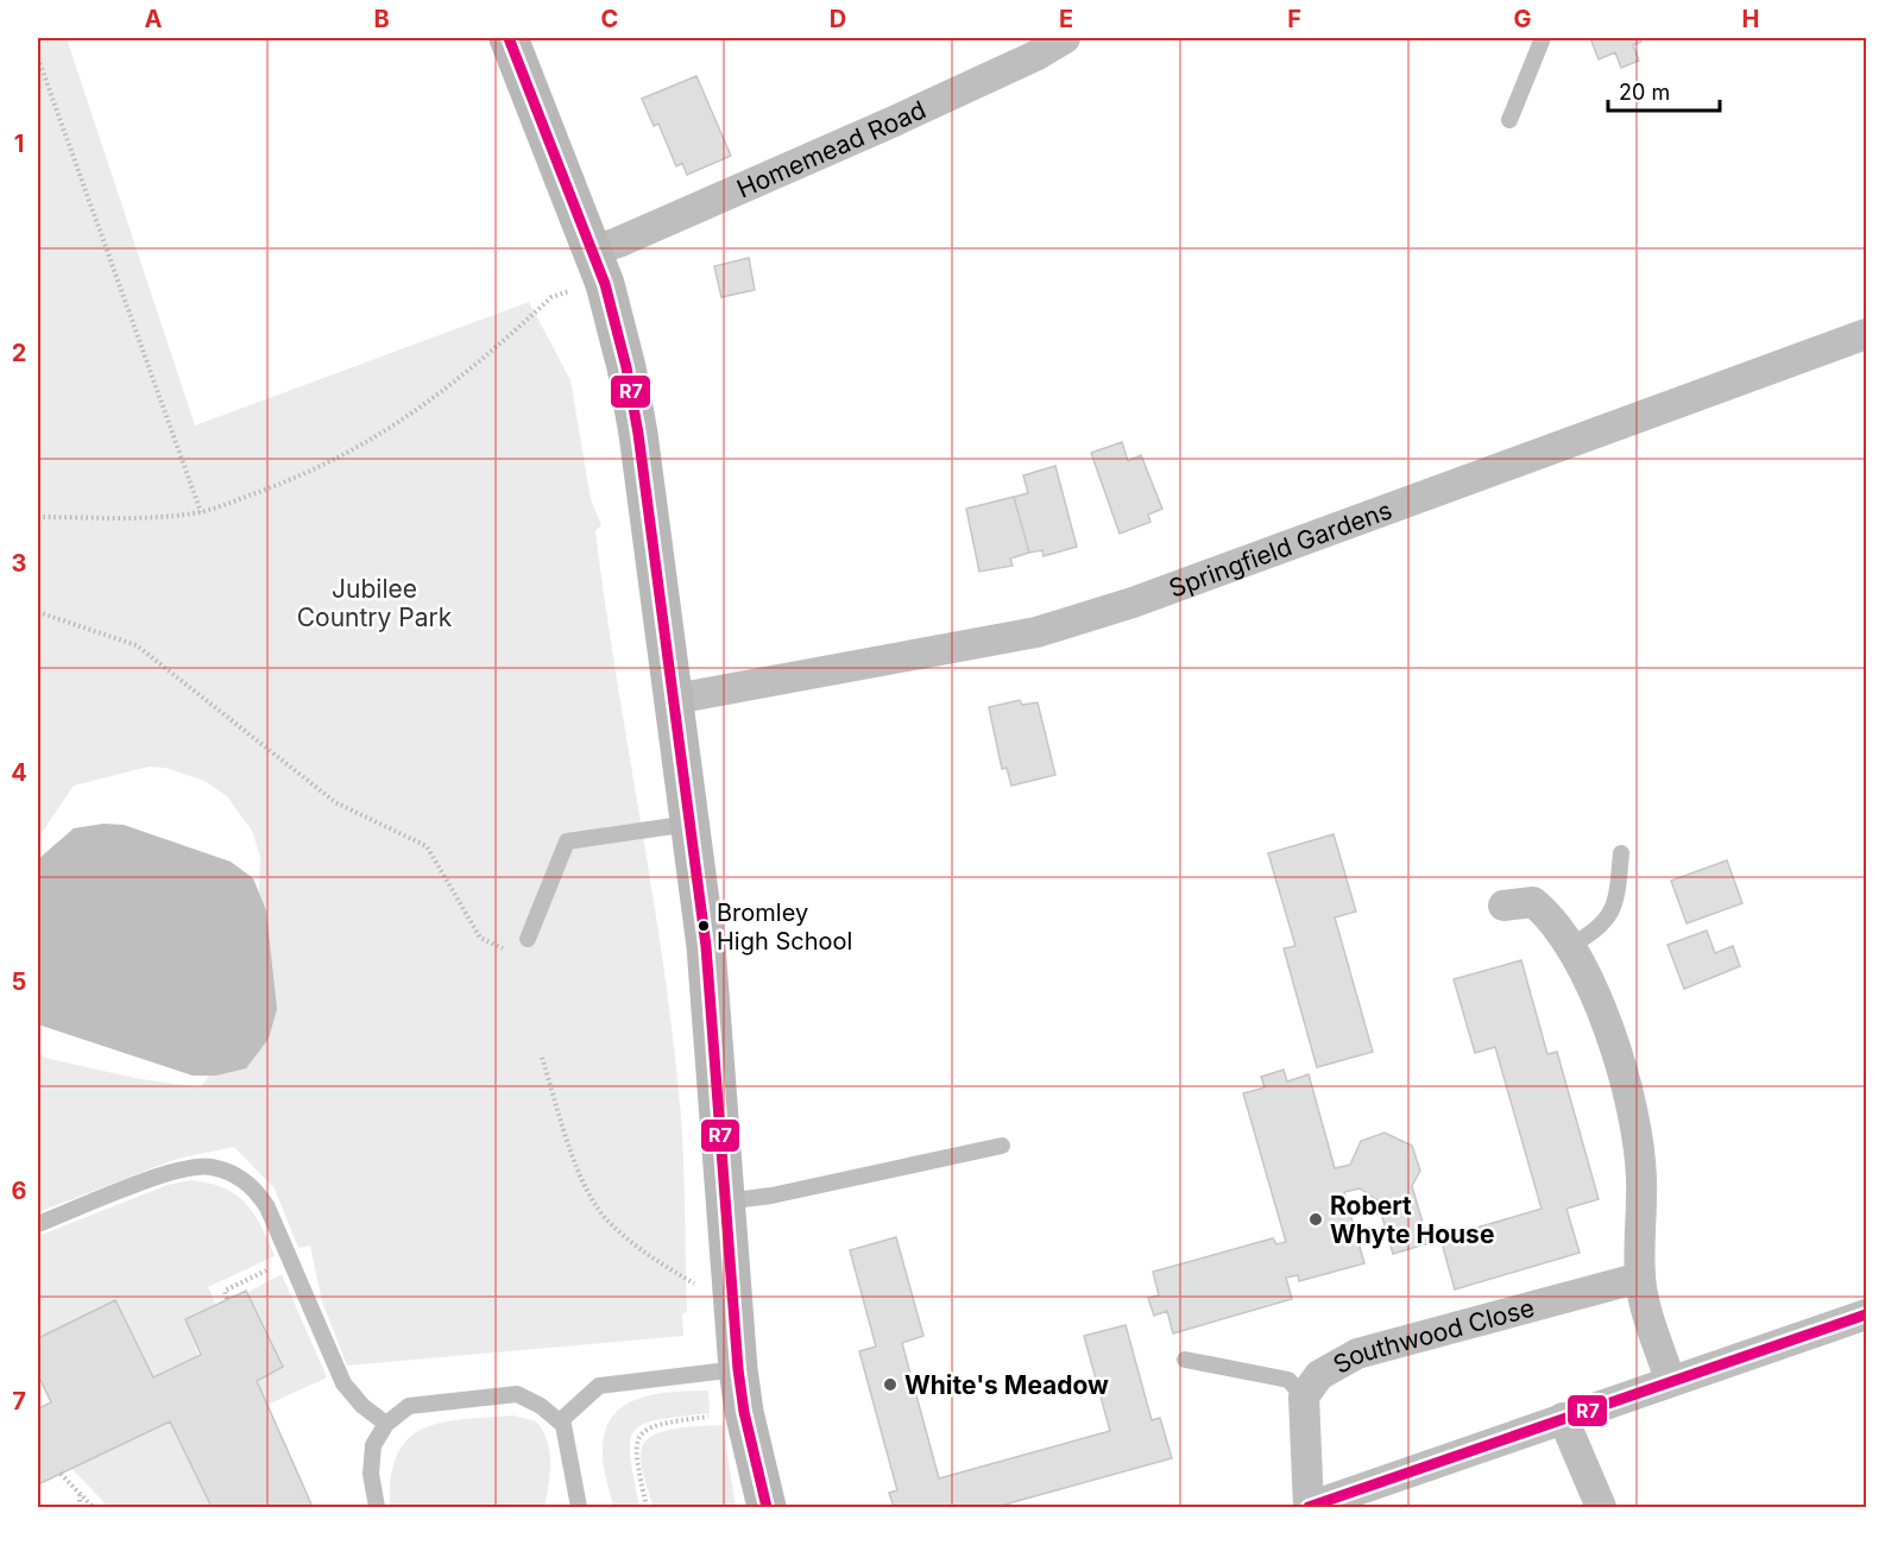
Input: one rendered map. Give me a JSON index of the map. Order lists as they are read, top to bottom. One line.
{"streets":{"street":["Homemead Road","Springfield Gardens","Southwood Close"]},"parks":["Jubilee Country Park"],"places":["Bromley High School","Robert Whyte House","White's Meadow"],"lines":["transit line R7"],"scale_bar":"20 m","grid":{"columns":["A","B","C","D","E","F","G","H"],"rows":["1","2","3","4","5","6","7"]}}
